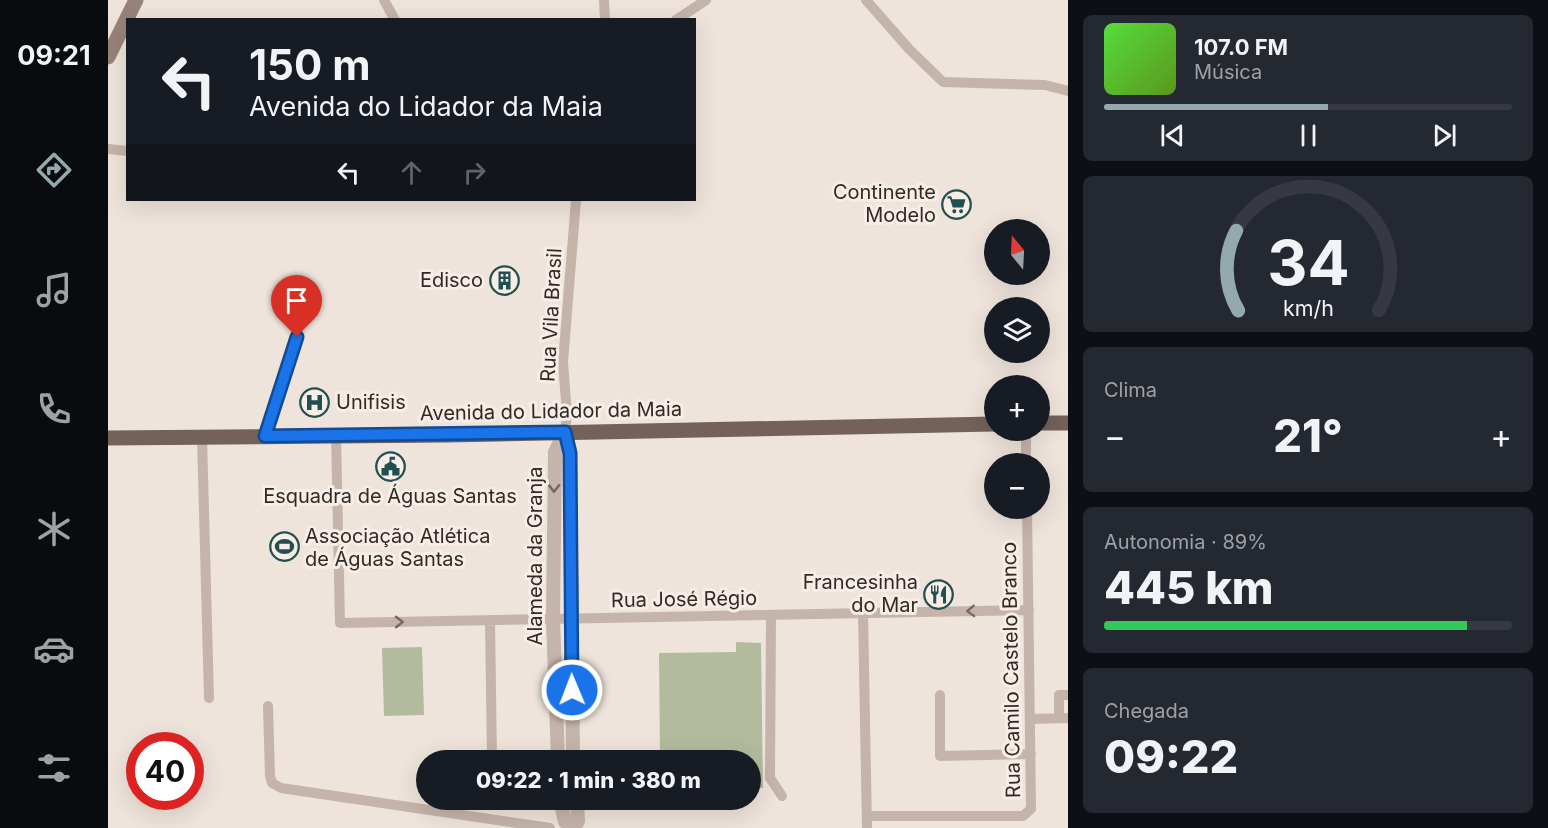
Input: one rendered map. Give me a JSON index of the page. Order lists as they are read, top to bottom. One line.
{"streets":{"main road":["Avenida do Lidador da Maia"],"street":["Rua Vila Brasil","Alameda da Granja","Rua José Régio","Rua Camilo Castelo Branco"]},"crossings":[["Rua Vila Brasil","Avenida do Lidador da Maia"],["Rua Vila Brasil","Alameda da Granja"],["Avenida do Lidador da Maia","Alameda da Granja"],["Avenida do Lidador da Maia","Rua José Régio"],["Alameda da Granja","Rua José Régio"],["Rua José Régio","Rua Camilo Castelo Branco"]],"places":{"supermarket":["Continente Modelo"],"building":["Edisco"],"hospital":["Unifisis"],"public building":["Esquadra de Águas Santas"],"sports":["Associação Atlética de Águas Santas"],"restaurant":["Francesinha do Mar"]},"north":"top","page":{"tabs":"09:21","turn":["150 m","Avenida do Lidador da Maia"],"song":["107.0 FM","Música"],"map_buttons":["+","−"],"tile":["Clima",["Autonomia · 89%","445 km"],["Chegada","09:22"]],"heat":["−","21°","+"],"limit":"40","trip":"09:22 · 1 min · 380 m","gauge":["34","km/h"]}}
